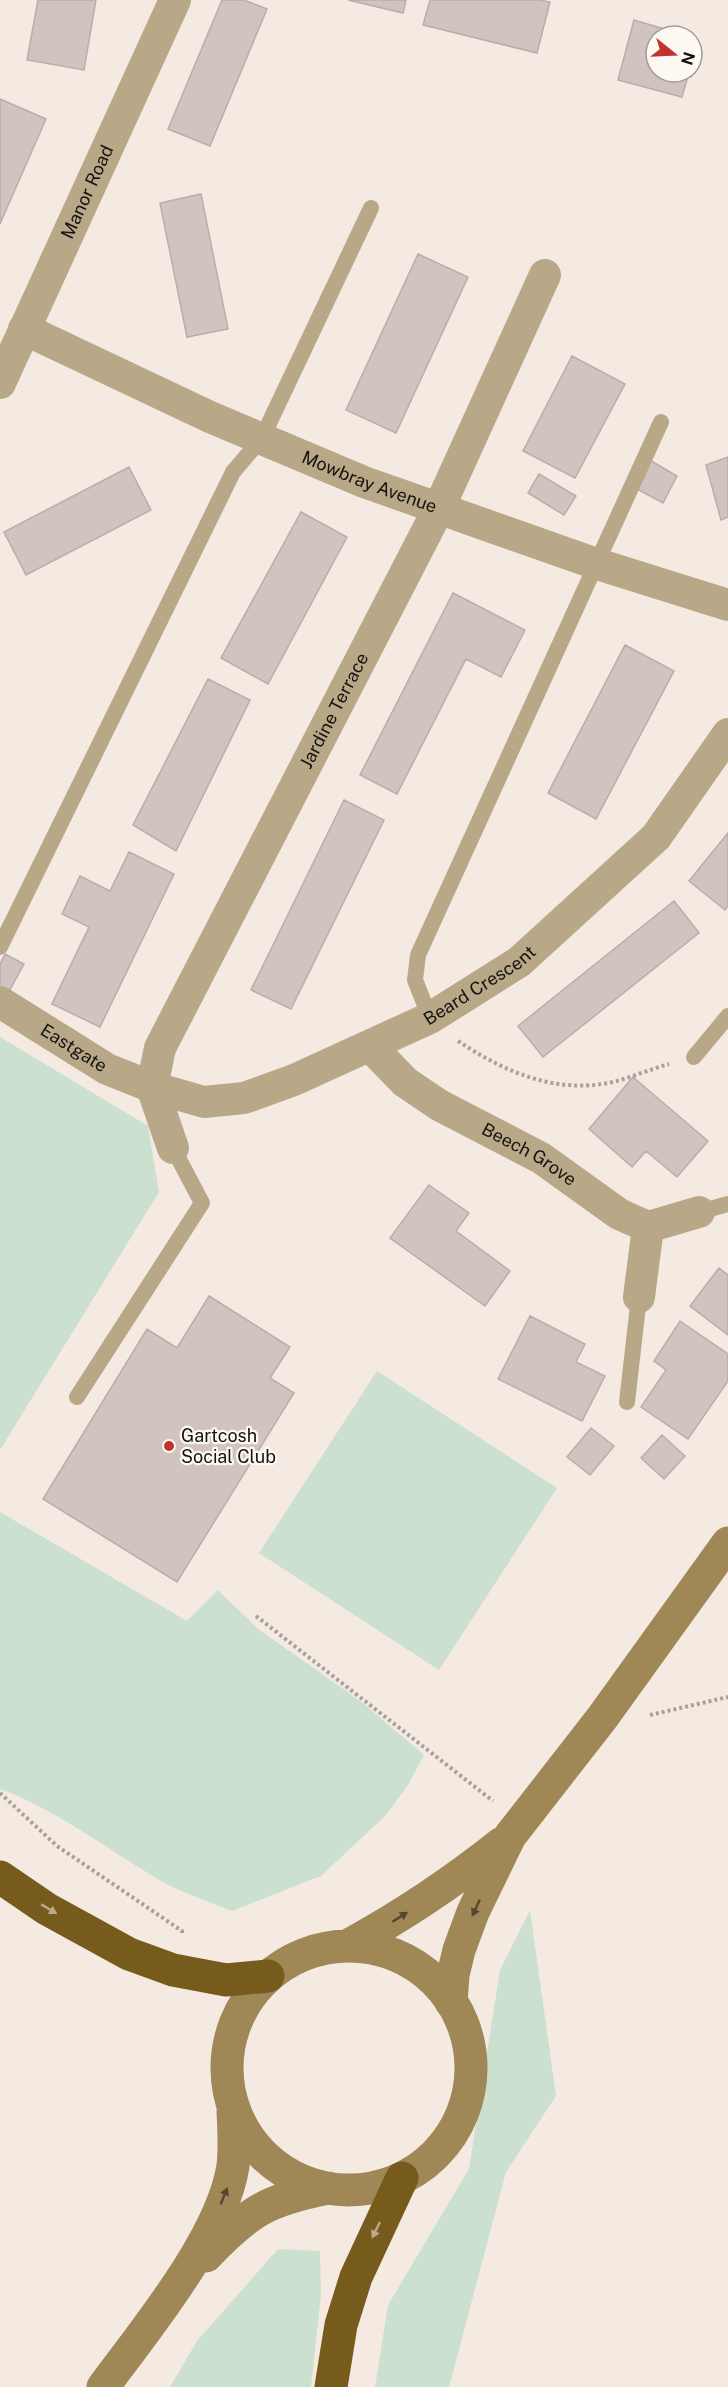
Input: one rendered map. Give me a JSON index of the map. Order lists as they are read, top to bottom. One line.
{"streets":{"street":["Manor Road","Mowbray Avenue","Jardine Terrace","Beard Crescent","Eastgate","Beech Grove"]},"crossings":[["Manor Road","Mowbray Avenue"],["Mowbray Avenue","Jardine Terrace"],["Jardine Terrace","Beard Crescent"],["Jardine Terrace","Eastgate"],["Beard Crescent","Eastgate"],["Beard Crescent","Beech Grove"]],"places":["Gartcosh Social Club"],"north":"right"}
